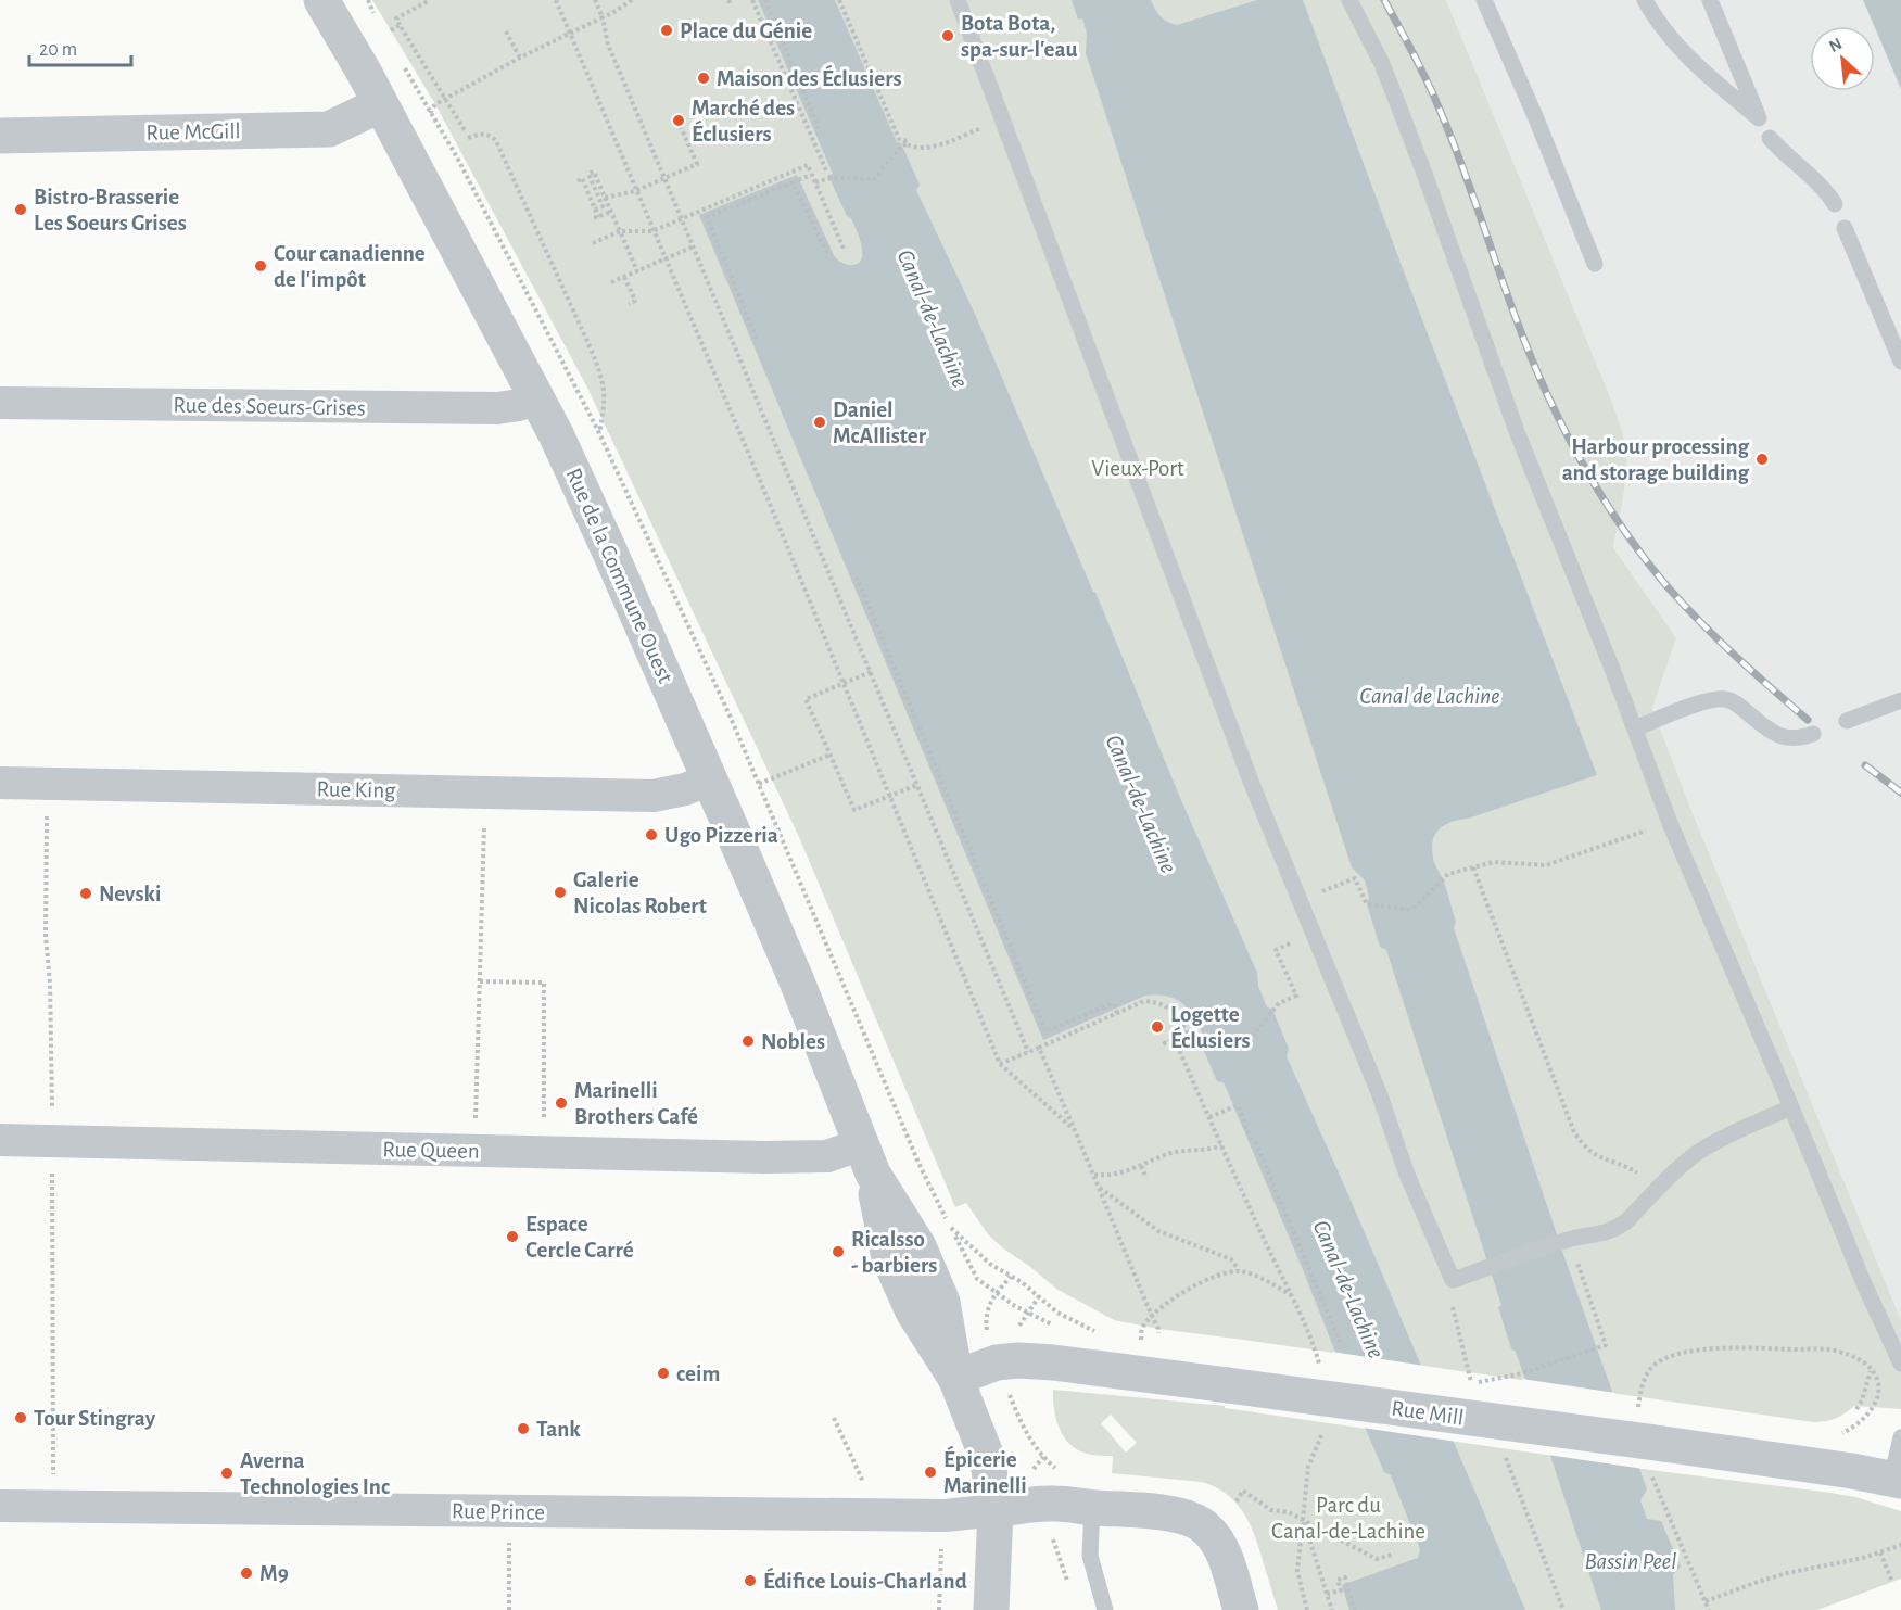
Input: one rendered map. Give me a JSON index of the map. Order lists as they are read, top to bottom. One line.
{"streets":{"street":["Rue McGill","Rue des Soeurs-Grises","Rue de la Commune Ouest","Rue King","Rue Queen","Rue Mill","Rue Prince"]},"crossings":[["Rue McGill","Rue de la Commune Ouest"],["Rue des Soeurs-Grises","Rue de la Commune Ouest"],["Rue de la Commune Ouest","Rue King"],["Rue de la Commune Ouest","Rue Queen"],["Rue de la Commune Ouest","Rue Mill"],["Rue de la Commune Ouest","Rue Prince"]],"water":["Canal-de-Lachine","Canal de Lachine","Bassin Peel"],"parks":["Vieux-Port","Parc du Canal-de-Lachine"],"places":["Place du Génie","Bota Bota, spa-sur-l'eau","Maison des Éclusiers","Marché des Éclusiers","Bistro-Brasserie Les Soeurs Grises","Cour canadienne de l′impôt","Daniel McAllister","Harbour processing and storage building","Ugo Pizzeria","Galerie Nicolas Robert","Nevski","Logette Éclusiers","Nobles","Marinelli Brothers Café","Espace Cercle Carré","Ricalsso - barbiers","ceim","Tour Stingray","Tank","Épicerie Marinelli","Averna Technologies Inc","M9","Édifice Louis-Charland"],"scale_bar":"20 m","north":"top left"}
